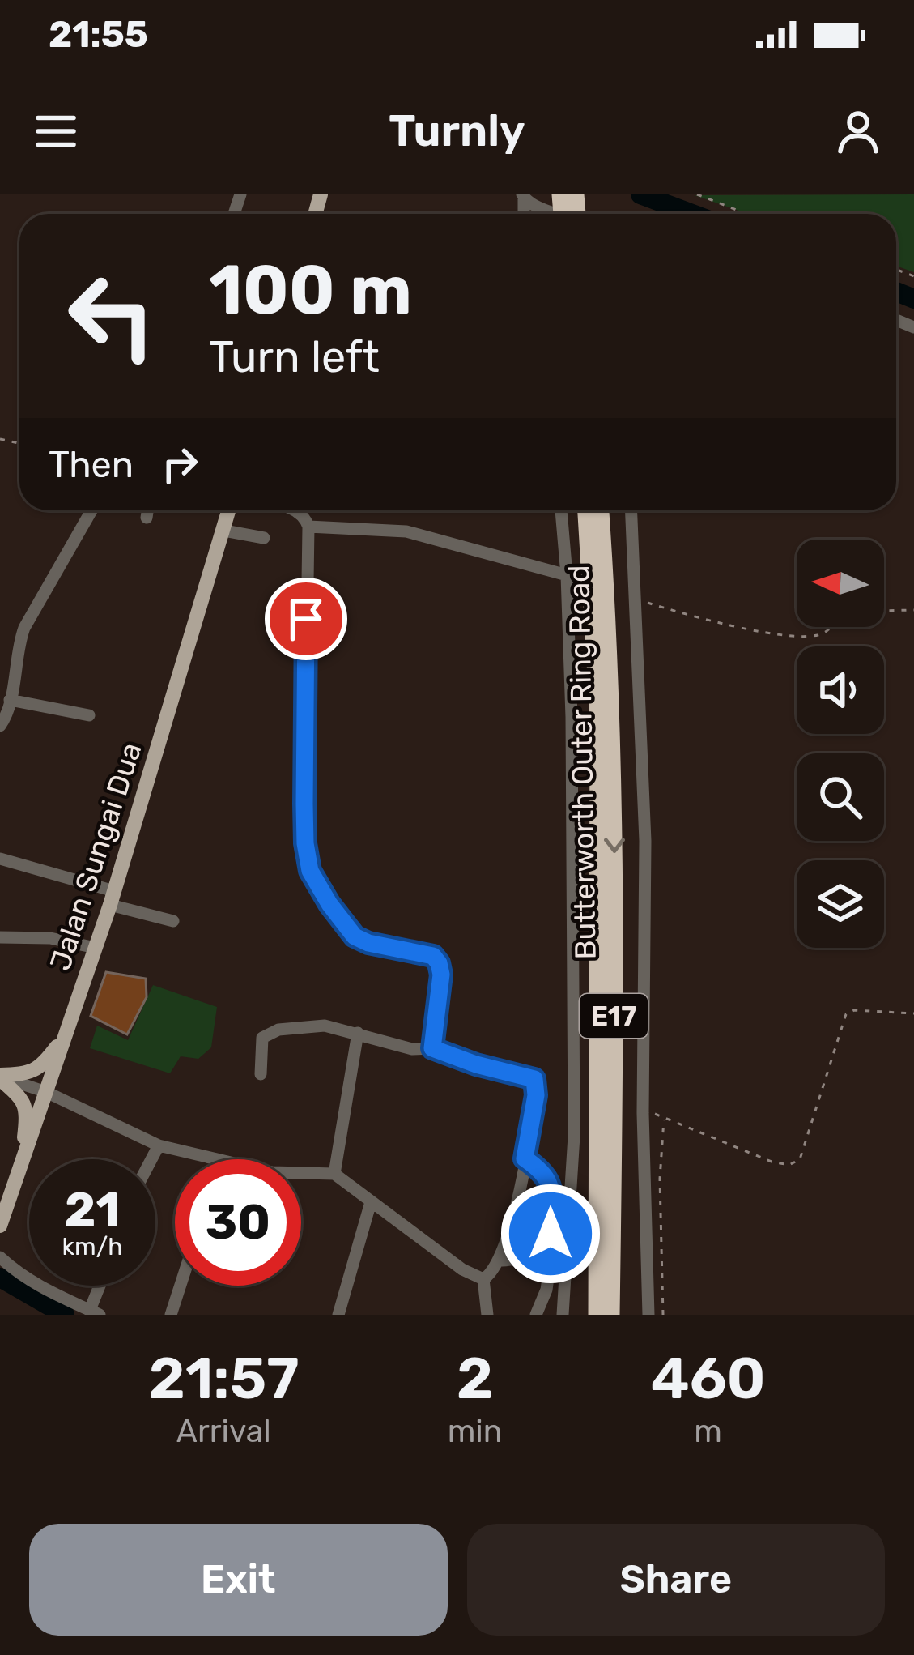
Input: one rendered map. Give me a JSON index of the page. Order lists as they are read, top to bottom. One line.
{"streets":{"highway":["Butterworth Outer Ring Road","E17"],"main road":["Jalan Sungai Dua"]},"north":"left","page":{"status":"21:55","header":"Turnly","turn":["100 m","Turn left"],"then":"Then","speed":"21 km/h","limit":"30","eta":["21:57","Arrival","2","min","460","m"],"buttons":["Exit","Share"]}}
